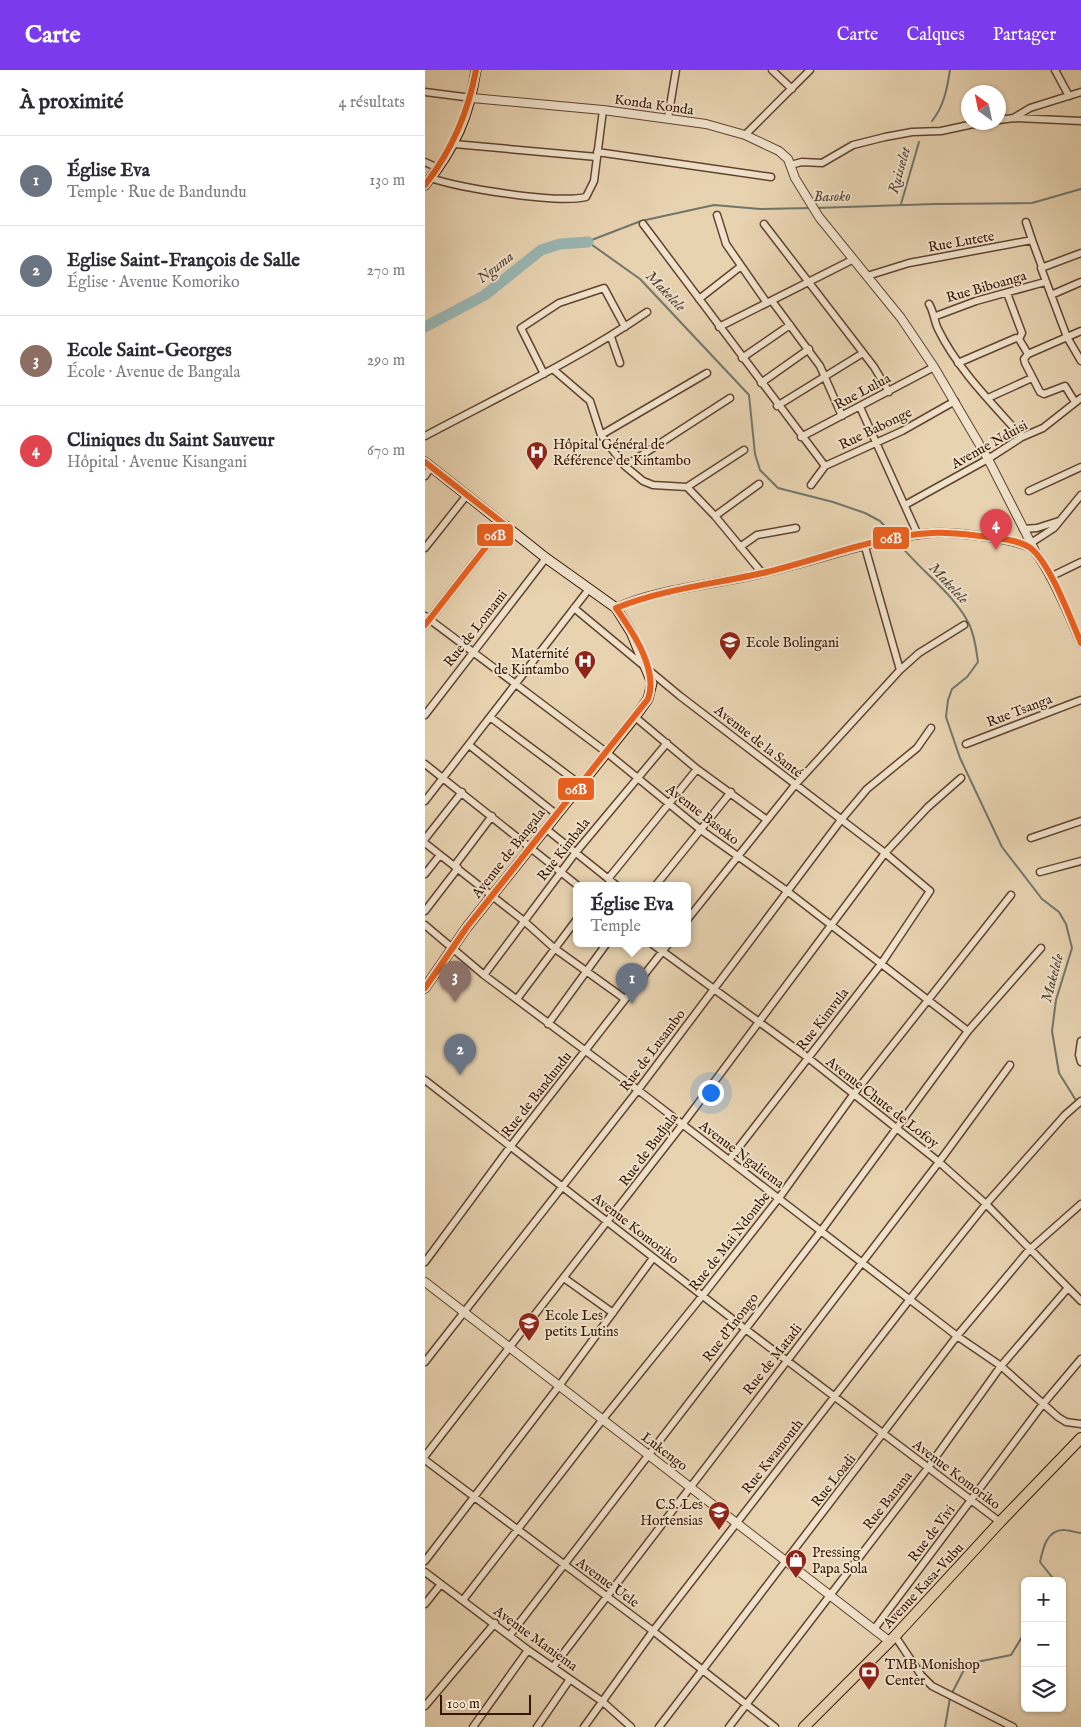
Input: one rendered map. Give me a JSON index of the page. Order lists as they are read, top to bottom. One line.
{"streets":{"main road":["Avenue de Bangala","Avenue Kasa-Vubu"],"street":["Konda Konda","Rue Lutete","Rue Biboanga","Rue Lulua","Rue Babonge","Avenue Nduisi","Rue de Lomami","Rue Tsanga","Avenue de la Santé","Avenue Basoko","Rue Kimbala","Rue Kimvula","Rue de Lusambo","Rue de Bandundu","Avenue Chute de Lofoy","Rue de Budjala","Avenue Ngaliema","Avenue Komoriko","Rue de Mai Ndombe","Rue d'Inongo","Rue de Matadi","Lukengo","Rue Kwamouth","Rue Loadi","Rue Banana","Rue de Vivi","Avenue Uele","Avenue Maniema"]},"crossings":[["Konda Konda","Rue Lutete"],["Konda Konda","Rue Lulua"],["Konda Konda","Rue Babonge"],["Konda Konda","Avenue Nduisi"],["Rue de Lomami","Avenue Basoko"],["Avenue de la Santé","Avenue de Bangala"],["Avenue de la Santé","Rue Kimvula"],["Avenue de la Santé","Rue de Lusambo"],["Avenue de la Santé","Rue de Budjala"],["Avenue Basoko","Rue Kimbala"],["Avenue Basoko","Avenue de Bangala"],["Avenue Basoko","Rue Kimvula"],["Avenue Basoko","Rue de Lusambo"],["Avenue Basoko","Rue de Budjala"],["Avenue Basoko","Rue de Mai Ndombe"],["Avenue Basoko","Rue d'Inongo"],["Rue Kimbala","Avenue Ngaliema"],["Avenue de Bangala","Avenue Ngaliema"],["Rue Kimvula","Avenue Chute de Lofoy"],["Rue Kimvula","Avenue Ngaliema"],["Rue de Lusambo","Avenue Chute de Lofoy"],["Rue de Lusambo","Avenue Ngaliema"],["Rue de Lusambo","Avenue Komoriko"],["Rue de Lusambo","Lukengo"],["Rue de Bandundu","Avenue Chute de Lofoy"],["Rue de Bandundu","Avenue Ngaliema"],["Rue de Bandundu","Avenue Komoriko"],["Avenue Chute de Lofoy","Rue de Budjala"],["Avenue Chute de Lofoy","Rue de Mai Ndombe"],["Avenue Chute de Lofoy","Rue d'Inongo"],["Avenue Chute de Lofoy","Rue de Matadi"],["Avenue Chute de Lofoy","Rue Kwamouth"],["Avenue Chute de Lofoy","Rue Loadi"],["Avenue Chute de Lofoy","Rue Banana"],["Rue de Budjala","Avenue Ngaliema"],["Rue de Budjala","Avenue Komoriko"],["Rue de Budjala","Lukengo"],["Rue de Budjala","Avenue Uele"],["Avenue Ngaliema","Rue de Mai Ndombe"],["Avenue Ngaliema","Rue d'Inongo"],["Avenue Ngaliema","Rue de Matadi"],["Avenue Ngaliema","Rue Kwamouth"],["Avenue Ngaliema","Rue Loadi"],["Avenue Ngaliema","Rue Banana"],["Avenue Ngaliema","Rue de Vivi"],["Avenue Komoriko","Rue de Mai Ndombe"],["Avenue Komoriko","Rue d'Inongo"],["Avenue Komoriko","Rue de Matadi"],["Avenue Komoriko","Rue Kwamouth"],["Avenue Komoriko","Rue Loadi"],["Avenue Komoriko","Rue Banana"],["Avenue Komoriko","Rue de Vivi"],["Avenue Komoriko","Avenue Kasa-Vubu"],["Rue de Mai Ndombe","Lukengo"],["Rue de Mai Ndombe","Avenue Uele"],["Rue de Mai Ndombe","Avenue Maniema"],["Rue d'Inongo","Lukengo"],["Rue d'Inongo","Avenue Uele"],["Rue d'Inongo","Avenue Maniema"],["Rue de Matadi","Lukengo"],["Rue de Matadi","Avenue Uele"],["Rue de Matadi","Avenue Maniema"],["Lukengo","Rue Kwamouth"],["Lukengo","Rue Loadi"],["Lukengo","Rue Banana"],["Lukengo","Rue de Vivi"],["Lukengo","Avenue Kasa-Vubu"],["Rue Kwamouth","Avenue Uele"],["Rue Kwamouth","Avenue Maniema"],["Rue Loadi","Avenue Uele"],["Rue Banana","Avenue Uele"]],"water":["Ruisselet","Basoko","Nguma","Makelele"],"places":{"hospital":["Hôpital Général de Référence de Kintambo","Maternité de Kintambo"],"school or university":["Ecole Bolingani","Ecole Les petits Lutins","C.S. Les Hortensias"],"shop":["Pressing Papa Sola"],"bank":["TMB Monishop Center"]},"lines":["transit line 06B"],"scale_bar":"100 m","north":"top left","page":{"header":"Carte","nav":["Carte","Calques","Partager"],"heading":["À proximité","4 résultats"],"list":[{"mark":"1","name":"Église Eva","note":"Temple · Rue de Bandundu","value":"130 m"},{"mark":"2","name":"Eglise Saint-François de Salle","note":"Église · Avenue Komoriko","value":"270 m"},{"mark":"3","name":"Ecole Saint-Georges","note":"École · Avenue de Bangala","value":"290 m"},{"mark":"4","name":"Cliniques du Saint Sauveur","note":"Hôpital · Avenue Kisangani","value":"670 m"}],"pins":["4","3","1","2"],"popup":["Église Eva","Temple"],"map_buttons":["+","−"],"scale":"100 m"}}
